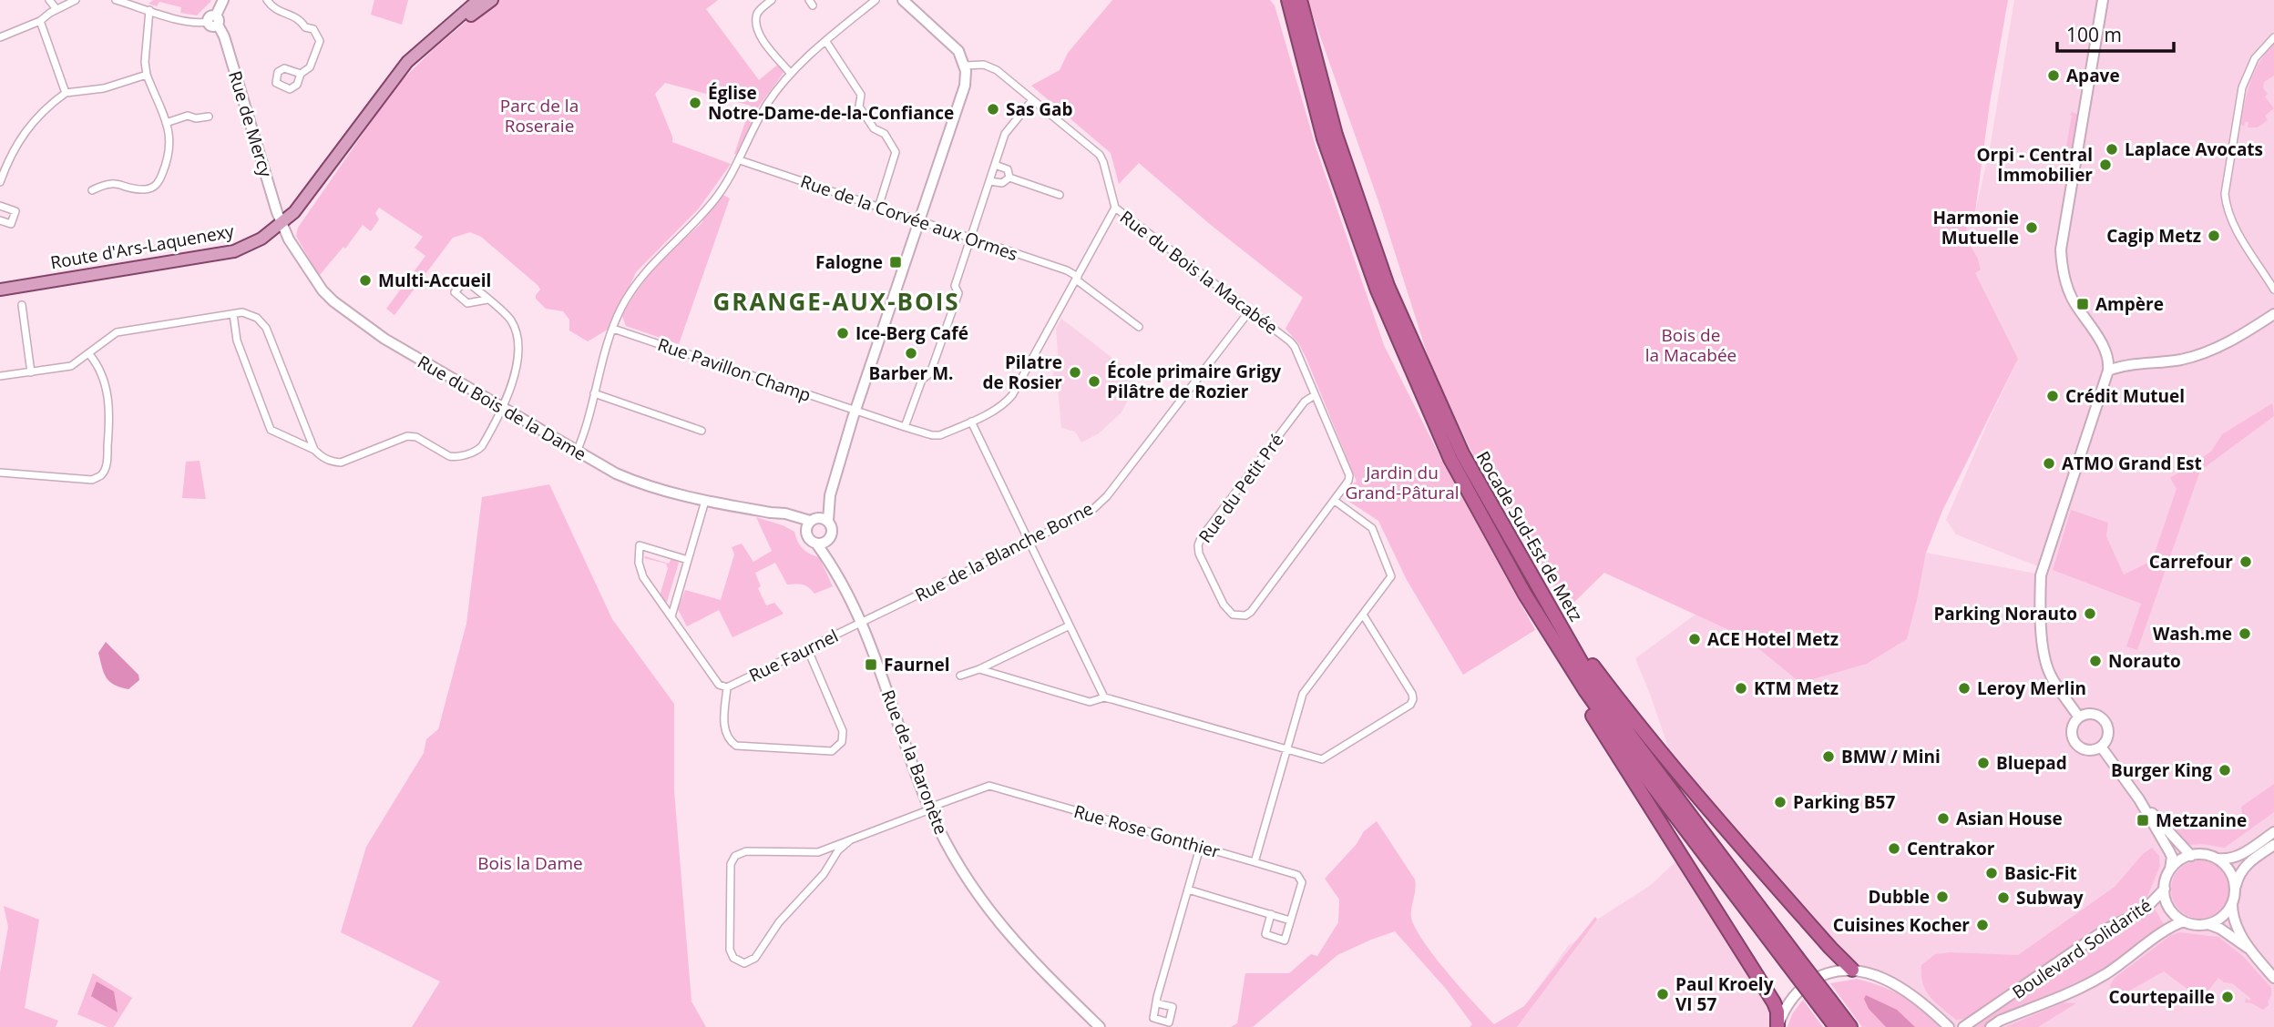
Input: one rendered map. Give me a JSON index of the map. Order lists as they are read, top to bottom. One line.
{"streets":{"highway":["Rocade Sud-Est de Metz"],"main road":["Route d'Ars-Laquenexy"],"street":["Rue de Mercy","Rue de la Corvée aux Ormes","Rue du Bois la Macabée","Rue Pavillon Champ","Rue du Bois de la Dame","Rue du Petit Pré","Rue de la Blanche Borne","Rue Faurnel","Rue de la Baronète","Rue Rose Gonthier","Boulevard Solidarité"]},"crossings":[["Rue de Mercy","Route d'Ars-Laquenexy"],["Rue de Mercy","Rue du Bois de la Dame"],["Rue de la Corvée aux Ormes","Rue Pavillon Champ"],["Route d'Ars-Laquenexy","Rue du Bois de la Dame"],["Rue du Bois la Macabée","Rue Pavillon Champ"],["Rue du Bois la Macabée","Rue du Petit Pré"],["Rue du Bois la Macabée","Rue de la Blanche Borne"],["Rue du Bois de la Dame","Rue de la Baronète"],["Rue de la Blanche Borne","Rue Faurnel"],["Rue de la Blanche Borne","Rue de la Baronète"],["Rue Faurnel","Rue de la Baronète"],["Rue de la Baronète","Rue Rose Gonthier"]],"districts":["GRANGE-AUX-BOIS"],"parks":["Parc de la Roseraie","Bois de la Macabée","Jardin du Grand-Pâtural","Bois la Dame"],"places":{"other":["Apave","Église Notre-Dame-de-la-Confiance","Sas Gab","Laplace Avocats","Orpi - Central Immobilier","Harmonie Mutuelle","Cagip Metz","Multi-Accueil","Ice-Berg Café","Barber M.","Pilatre de Rosier","École primaire Grigy Pilâtre de Rozier","Crédit Mutuel","ATMO Grand Est","Carrefour","Parking Norauto","Wash.me","ACE Hotel Metz","Norauto","KTM Metz","Leroy Merlin","BMW / Mini","Bluepad","Burger King","Parking B57","Asian House","Centrakor","Basic-Fit","Dubble","Subway","Cuisines Kocher","Paul Kroely VI 57","Courtepaille"],"transit":["Falogne","Ampère","Faurnel","Metzanine"]},"scale_bar":"100 m"}
